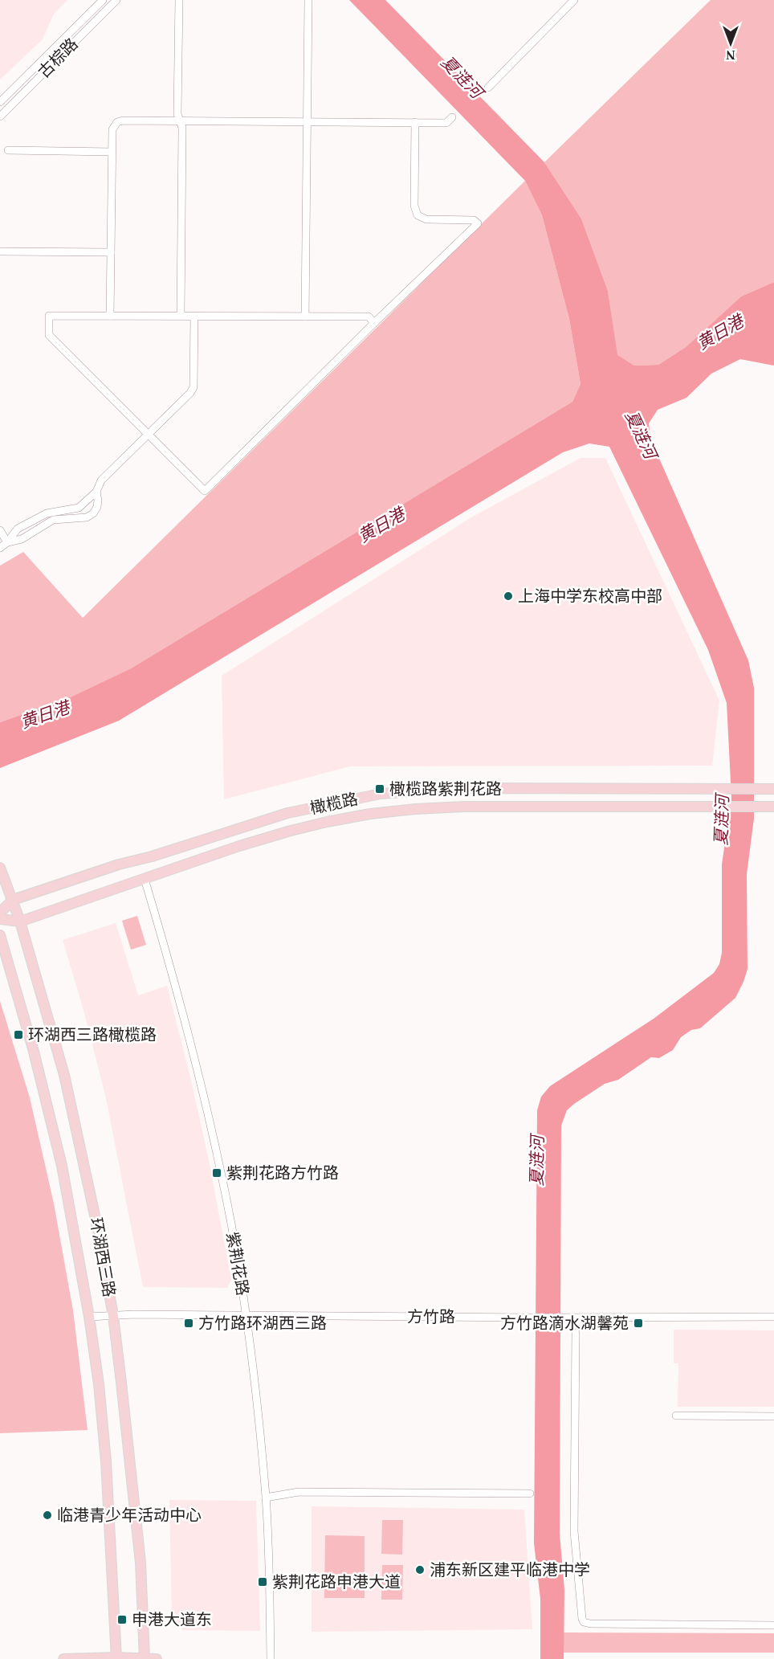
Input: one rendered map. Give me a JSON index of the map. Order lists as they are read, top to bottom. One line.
{"streets":{"main road":["橄榄路","环湖西三路"],"street":["古棕路","紫荆花路","方竹路"]},"crossings":[["橄榄路","环湖西三路"],["橄榄路","紫荆花路"],["环湖西三路","方竹路"],["紫荆花路","方竹路"]],"water":["夏涟河","黄日港"],"places":{"other":["上海中学东校高中部","临港青少年活动中心","浦东新区建平临港中学"],"transit":["橄榄路紫荆花路","环湖西三路橄榄路","紫荆花路方竹路","方竹路环湖西三路","方竹路滴水湖馨苑","紫荆花路申港大道","申港大道东"]},"north":"bottom"}
